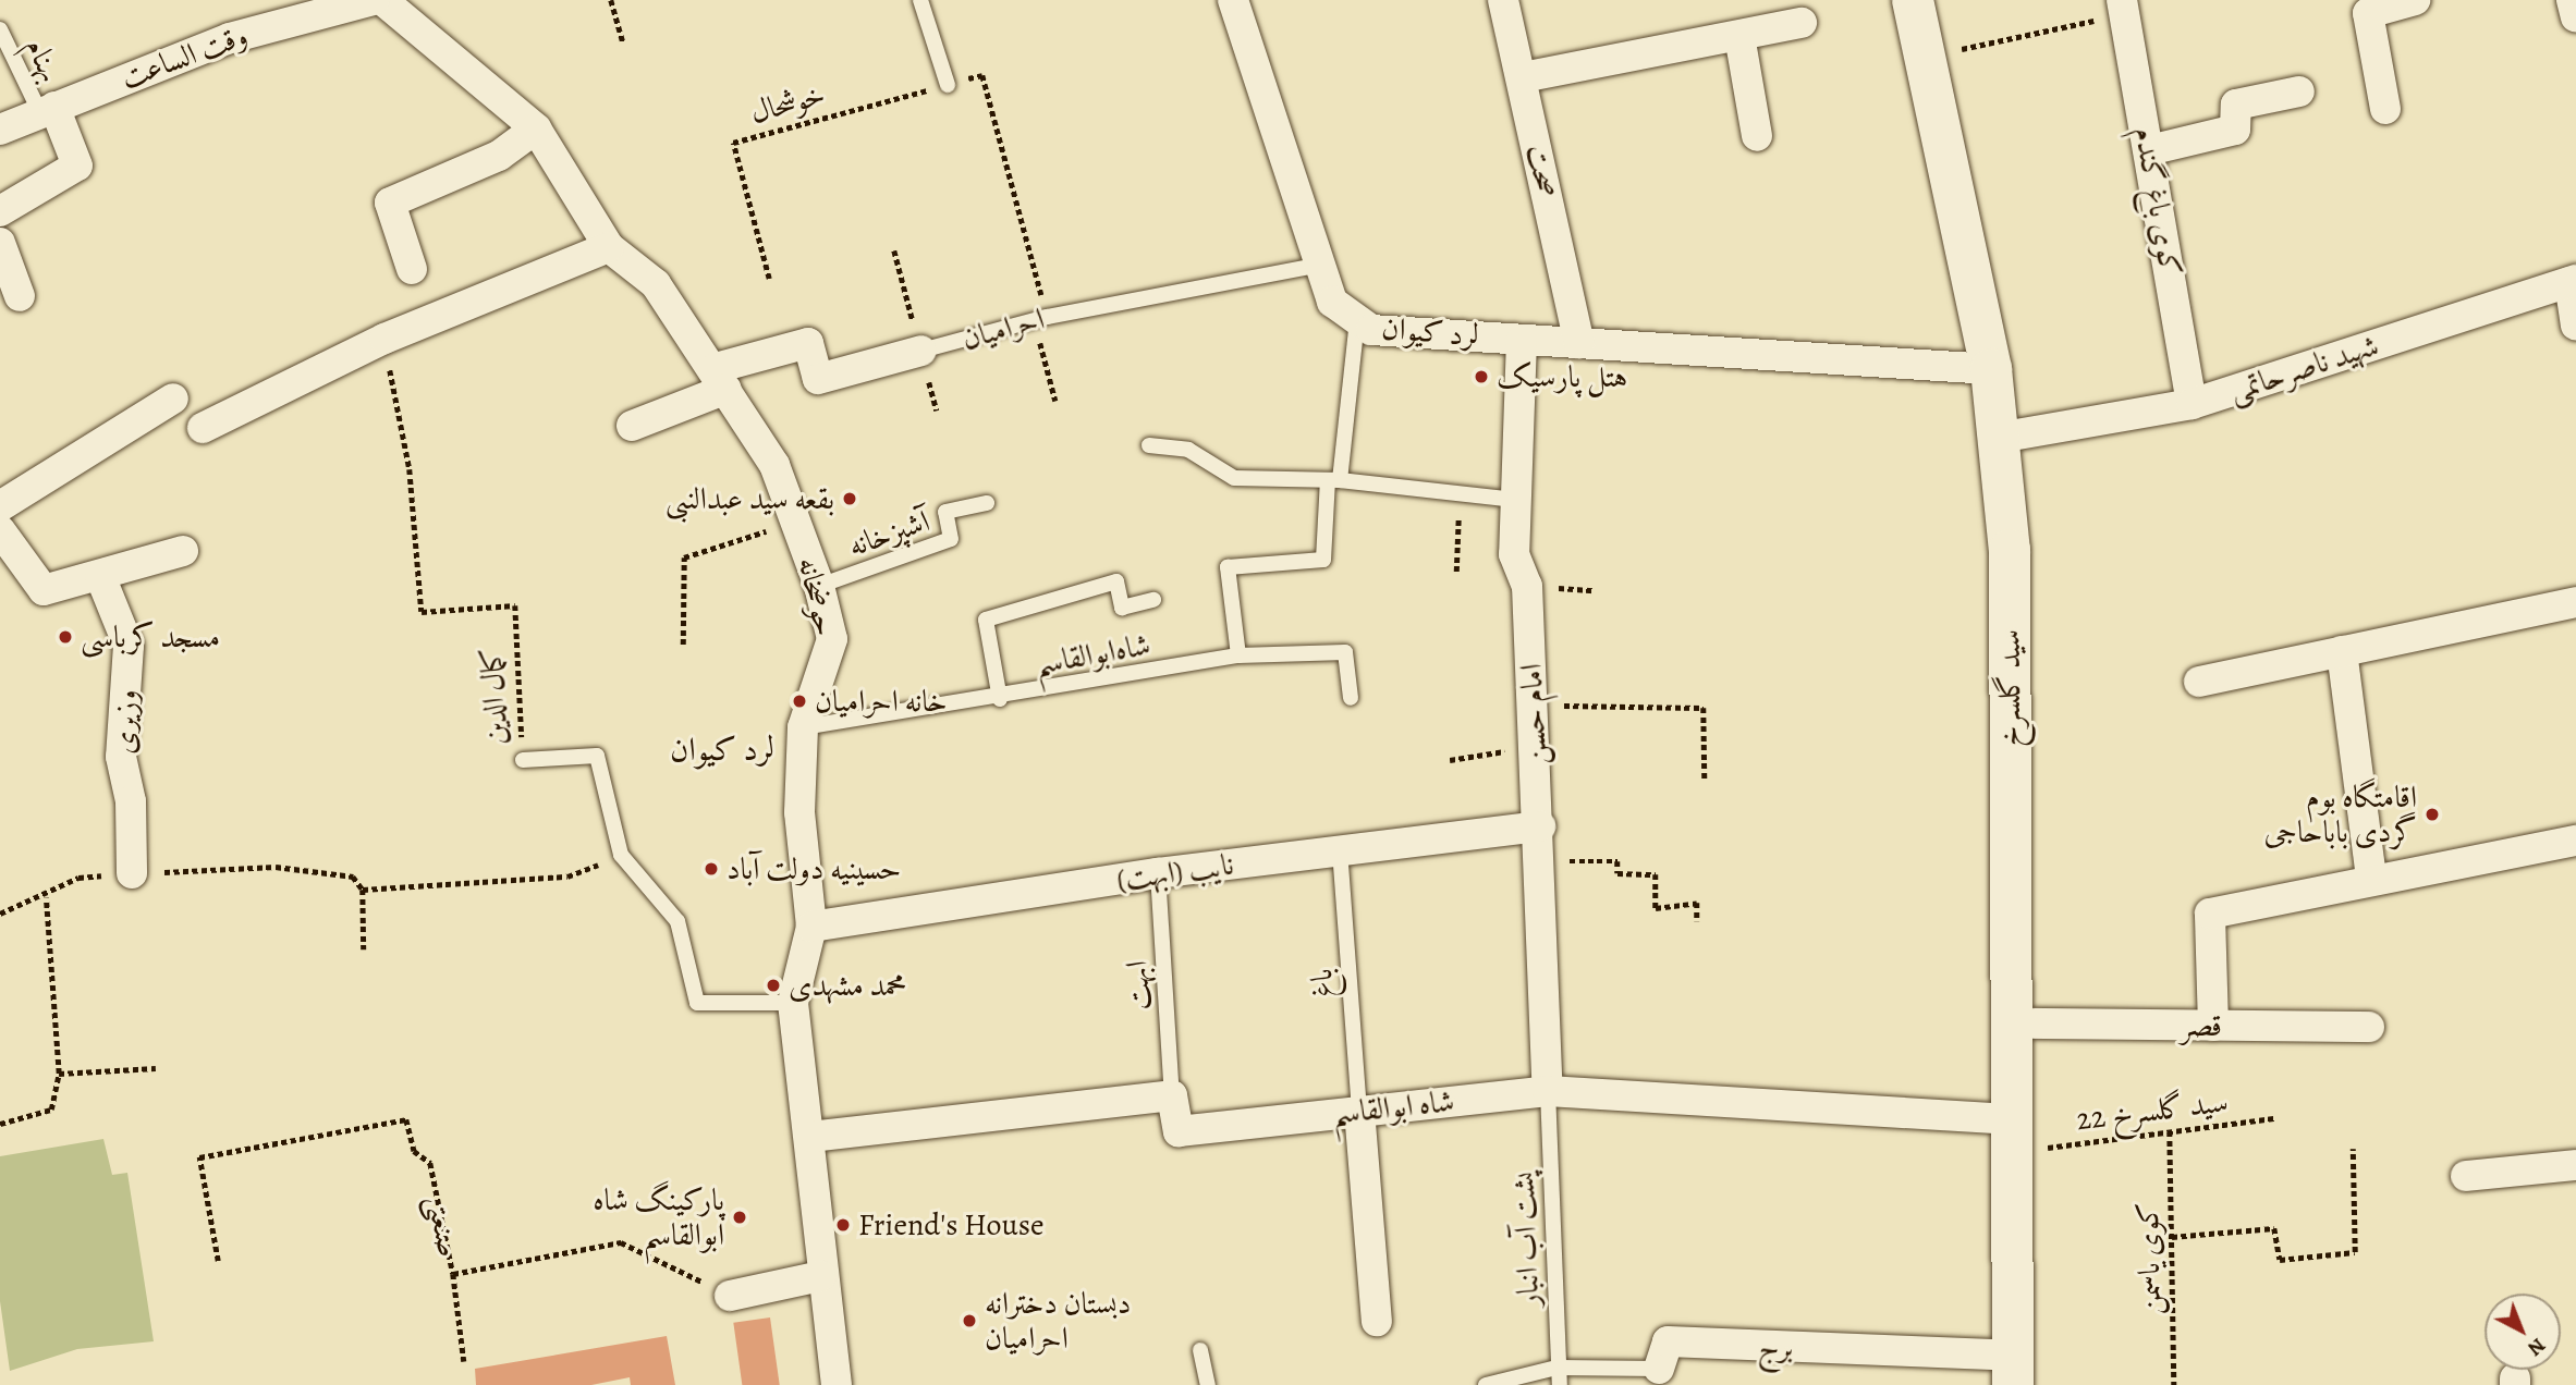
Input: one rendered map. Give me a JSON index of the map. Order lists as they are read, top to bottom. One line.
{"streets":{"main road":["سید گلسرخ"],"street":["وقت الساعت","صحت","کوی باغ گندم","احرامیان","لرد کیوان","شهید ناصرحاتمی","حوضخانه","امام حسن","وزیری","نایب (ابهت)","قصر","شاه ابوالقاسم","برج"],"lane":["بهنام","آشپزخانه","شاه‌ابوالقاسم","کمال الدین","باغ","ابهت","پشت آب انبار"],"path":["خوشحال","سید گلسرخ 22","صنعتی","کوی یاسمن"]},"crossings":[["وقت الساعت","بهنام"],["صحت","لرد کیوان"],["کوی باغ گندم","شهید ناصرحاتمی"],["احرامیان","لرد کیوان"],["احرامیان","حوضخانه"],["لرد کیوان","سید گلسرخ"],["لرد کیوان","امام حسن"],["شهید ناصرحاتمی","سید گلسرخ"],["آشپزخانه","حوضخانه"],["حوضخانه","شاه‌ابوالقاسم"],["حوضخانه","کمال الدین"],["حوضخانه","نایب (ابهت)"],["سید گلسرخ","قصر"],["سید گلسرخ","شاه ابوالقاسم"],["سید گلسرخ","سید گلسرخ 22"],["سید گلسرخ","برج"],["امام حسن","نایب (ابهت)"],["امام حسن","شاه ابوالقاسم"],["امام حسن","پشت آب انبار"],["نایب (ابهت)","باغ"],["نایب (ابهت)","ابهت"],["باغ","شاه ابوالقاسم"],["ابهت","شاه ابوالقاسم"],["شاه ابوالقاسم","سید گلسرخ 22"],["شاه ابوالقاسم","پشت آب انبار"],["سید گلسرخ 22","کوی یاسمن"],["پشت آب انبار","برج"]],"districts":["لرد کیوان"],"places":["هتل پارسیک","بقعه سید عبدالنبی","مسجد کرباسی","خانه احرامیان","اقامتگاه بوم گردی باباحاجی","حسینیه دولت آباد","محمد مشهدی","پارکینگ شاه ابوالقاسم","Friend's House","دبستان دخترانه احرامیان"],"north":"bottom right"}
